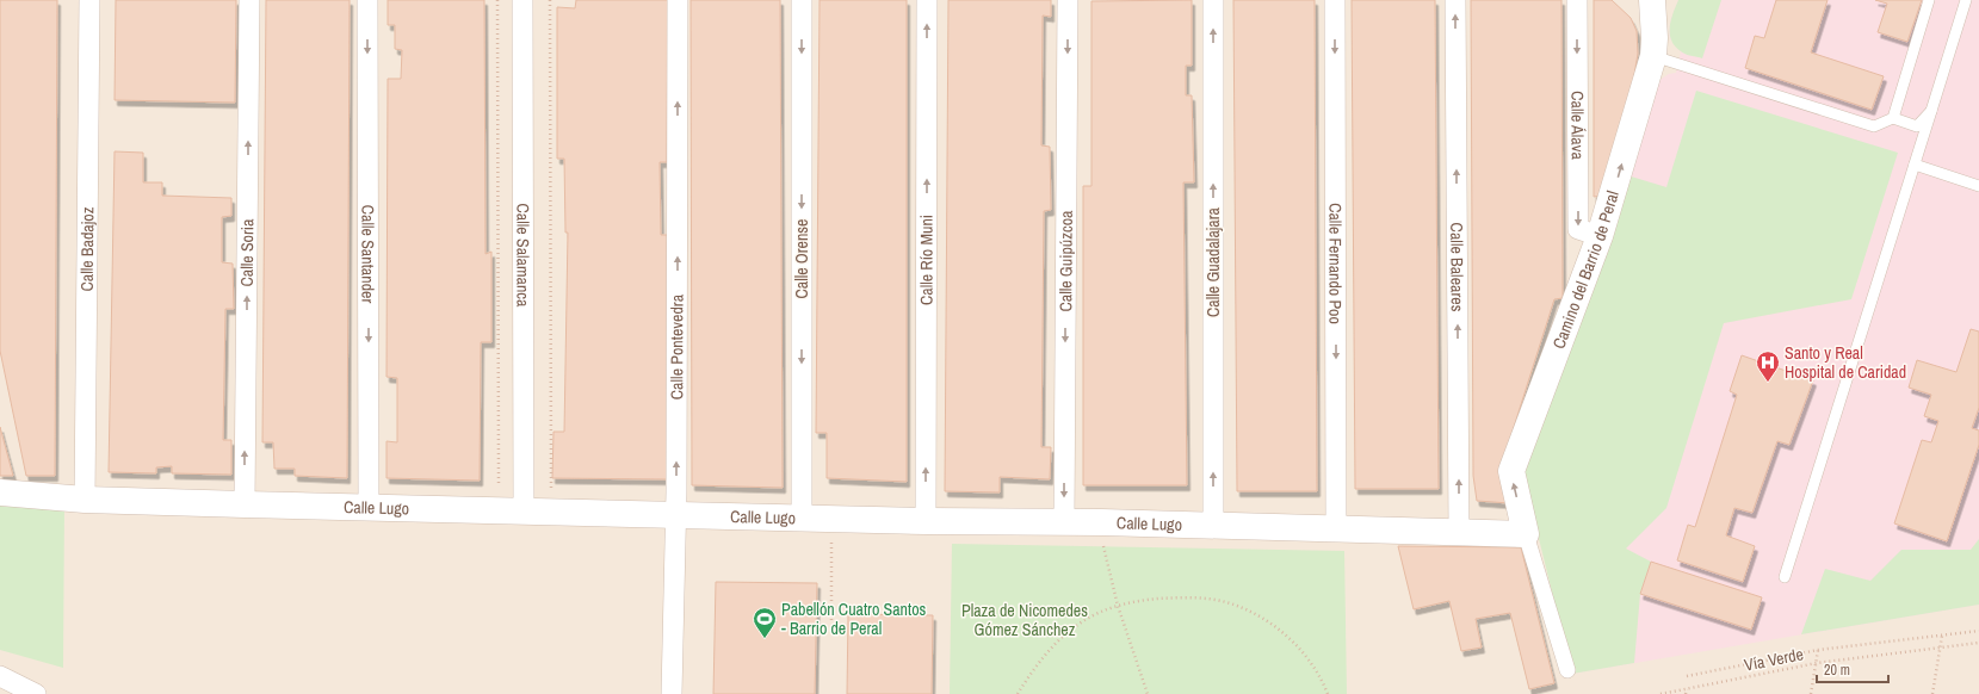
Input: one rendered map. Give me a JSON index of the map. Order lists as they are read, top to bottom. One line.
{"streets":{"street":["Calle Álava","Calle Badajoz","Calle Soria","Calle Santander","Calle Salamanca","Calle Orense","Calle Río Muni","Calle Guipúzcoa","Calle Guadalajara","Calle Fernando Poo","Calle Baleares","Camino del Barrio de Peral","Calle Pontevedra","Calle Lugo"],"path":["Vía Verde"]},"crossings":[["Calle Álava","Camino del Barrio de Peral"],["Calle Badajoz","Calle Lugo"],["Calle Soria","Calle Lugo"],["Calle Santander","Calle Lugo"],["Calle Salamanca","Calle Lugo"],["Calle Orense","Calle Lugo"],["Calle Río Muni","Calle Lugo"],["Calle Guipúzcoa","Calle Lugo"],["Calle Guadalajara","Calle Lugo"],["Calle Fernando Poo","Calle Lugo"],["Calle Baleares","Calle Lugo"],["Camino del Barrio de Peral","Calle Lugo"],["Calle Pontevedra","Calle Lugo"]],"one_way":["Calle Álava","Calle Soria","Calle Santander","Calle Orense","Calle Río Muni","Calle Guipúzcoa","Calle Guadalajara","Calle Fernando Poo","Calle Baleares","Camino del Barrio de Peral","Calle Pontevedra"],"parks":["Plaza de Nicomedes Gómez Sánchez"],"places":{"hospital":["Santo y Real Hospital de Caridad"],"sports":["Pabellón Cuatro Santos - Barrio de Peral"]},"scale_bar":"20 m"}
